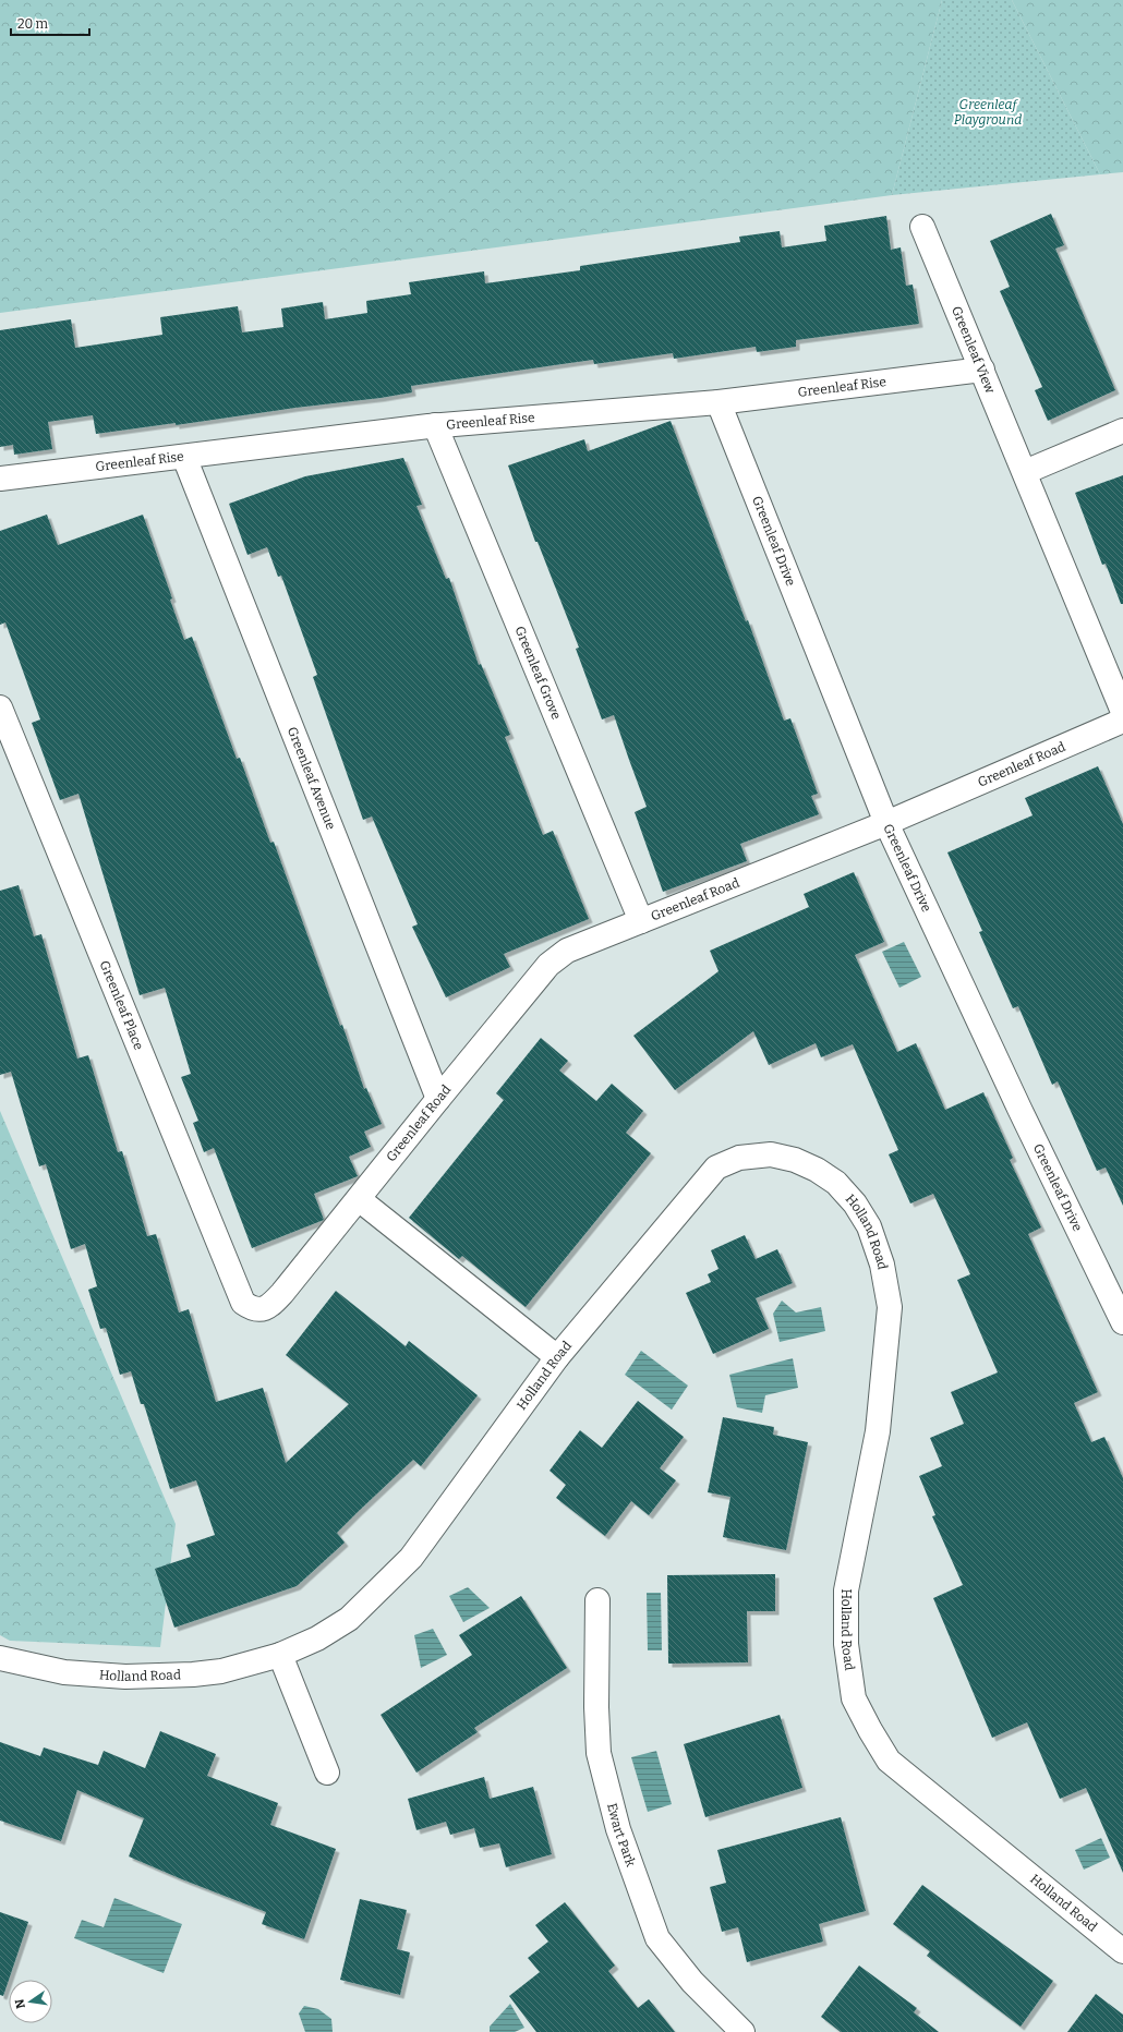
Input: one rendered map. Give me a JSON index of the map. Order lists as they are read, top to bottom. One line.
{"streets":{"street":["Greenleaf View","Greenleaf Rise","Greenleaf Drive","Greenleaf Grove","Greenleaf Road","Greenleaf Avenue","Greenleaf Place","Holland Road","Ewart Park"]},"crossings":[["Greenleaf View","Greenleaf Rise"],["Greenleaf Rise","Greenleaf Drive"],["Greenleaf Rise","Greenleaf Grove"],["Greenleaf Rise","Greenleaf Avenue"],["Greenleaf Drive","Greenleaf Road"],["Greenleaf Grove","Greenleaf Road"],["Greenleaf Road","Greenleaf Avenue"],["Greenleaf Road","Greenleaf Place"]],"parks":["Greenleaf Playground"],"scale_bar":"20 m","north":"left"}
